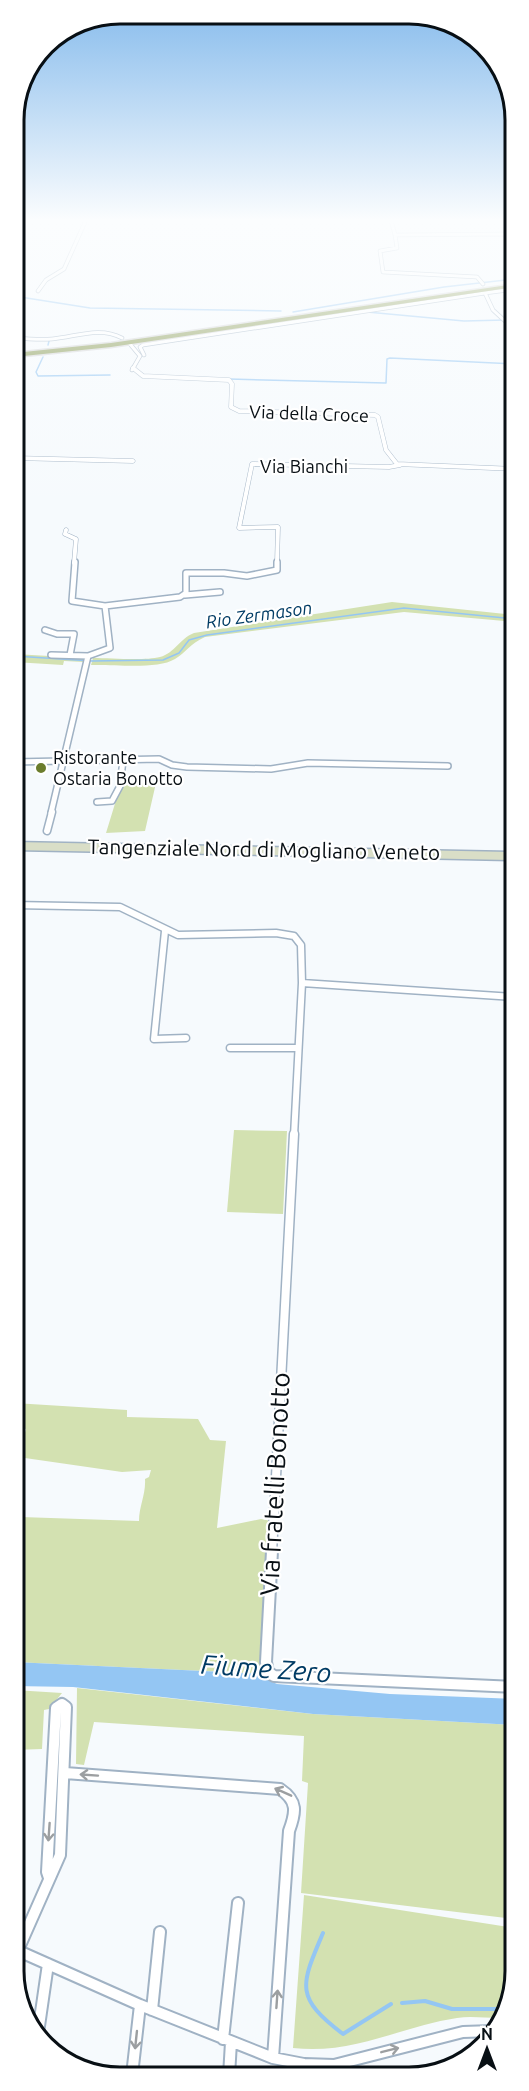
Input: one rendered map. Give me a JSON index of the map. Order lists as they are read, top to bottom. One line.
{"streets":{"main road":["Tangenziale Nord di Mogliano Veneto"],"street":["Via della Croce","Via Bianchi","Via fratelli Bonotto"]},"crossings":[["Via della Croce","Via Bianchi"]],"water":["Rio Zermason","Fiume Zero"],"places":["Ristorante Ostaria Bonotto"],"north":"top"}
